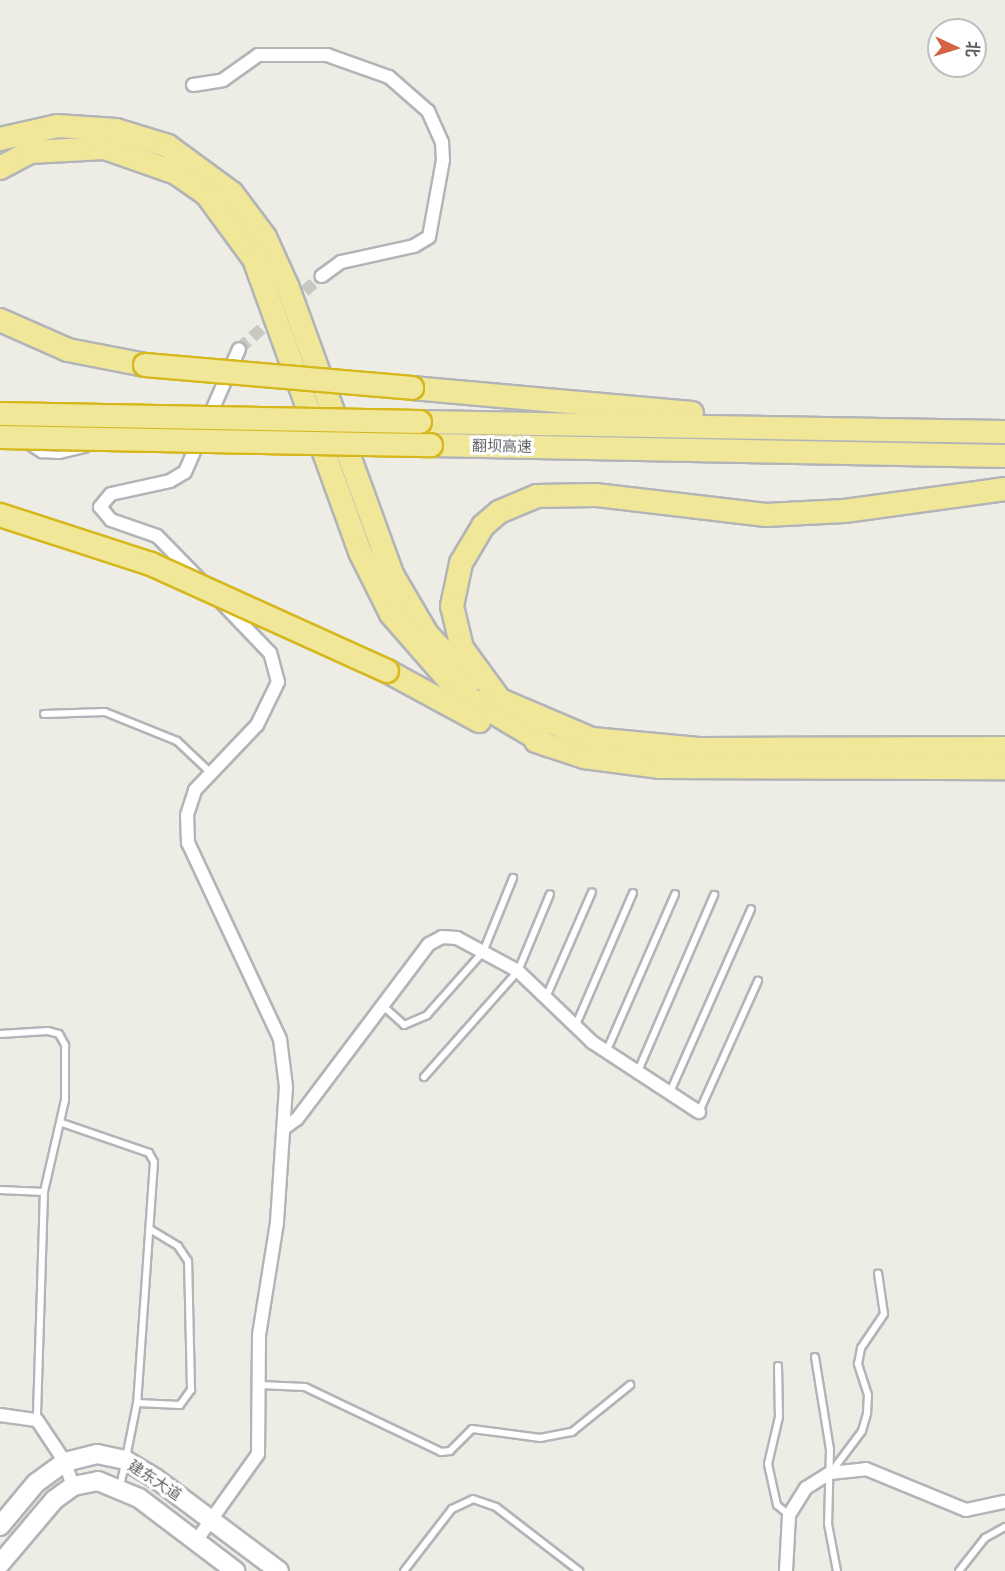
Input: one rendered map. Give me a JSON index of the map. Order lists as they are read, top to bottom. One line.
{"streets":{"highway":["翻坝高速"],"street":["建东大道"]},"north":"right"}
